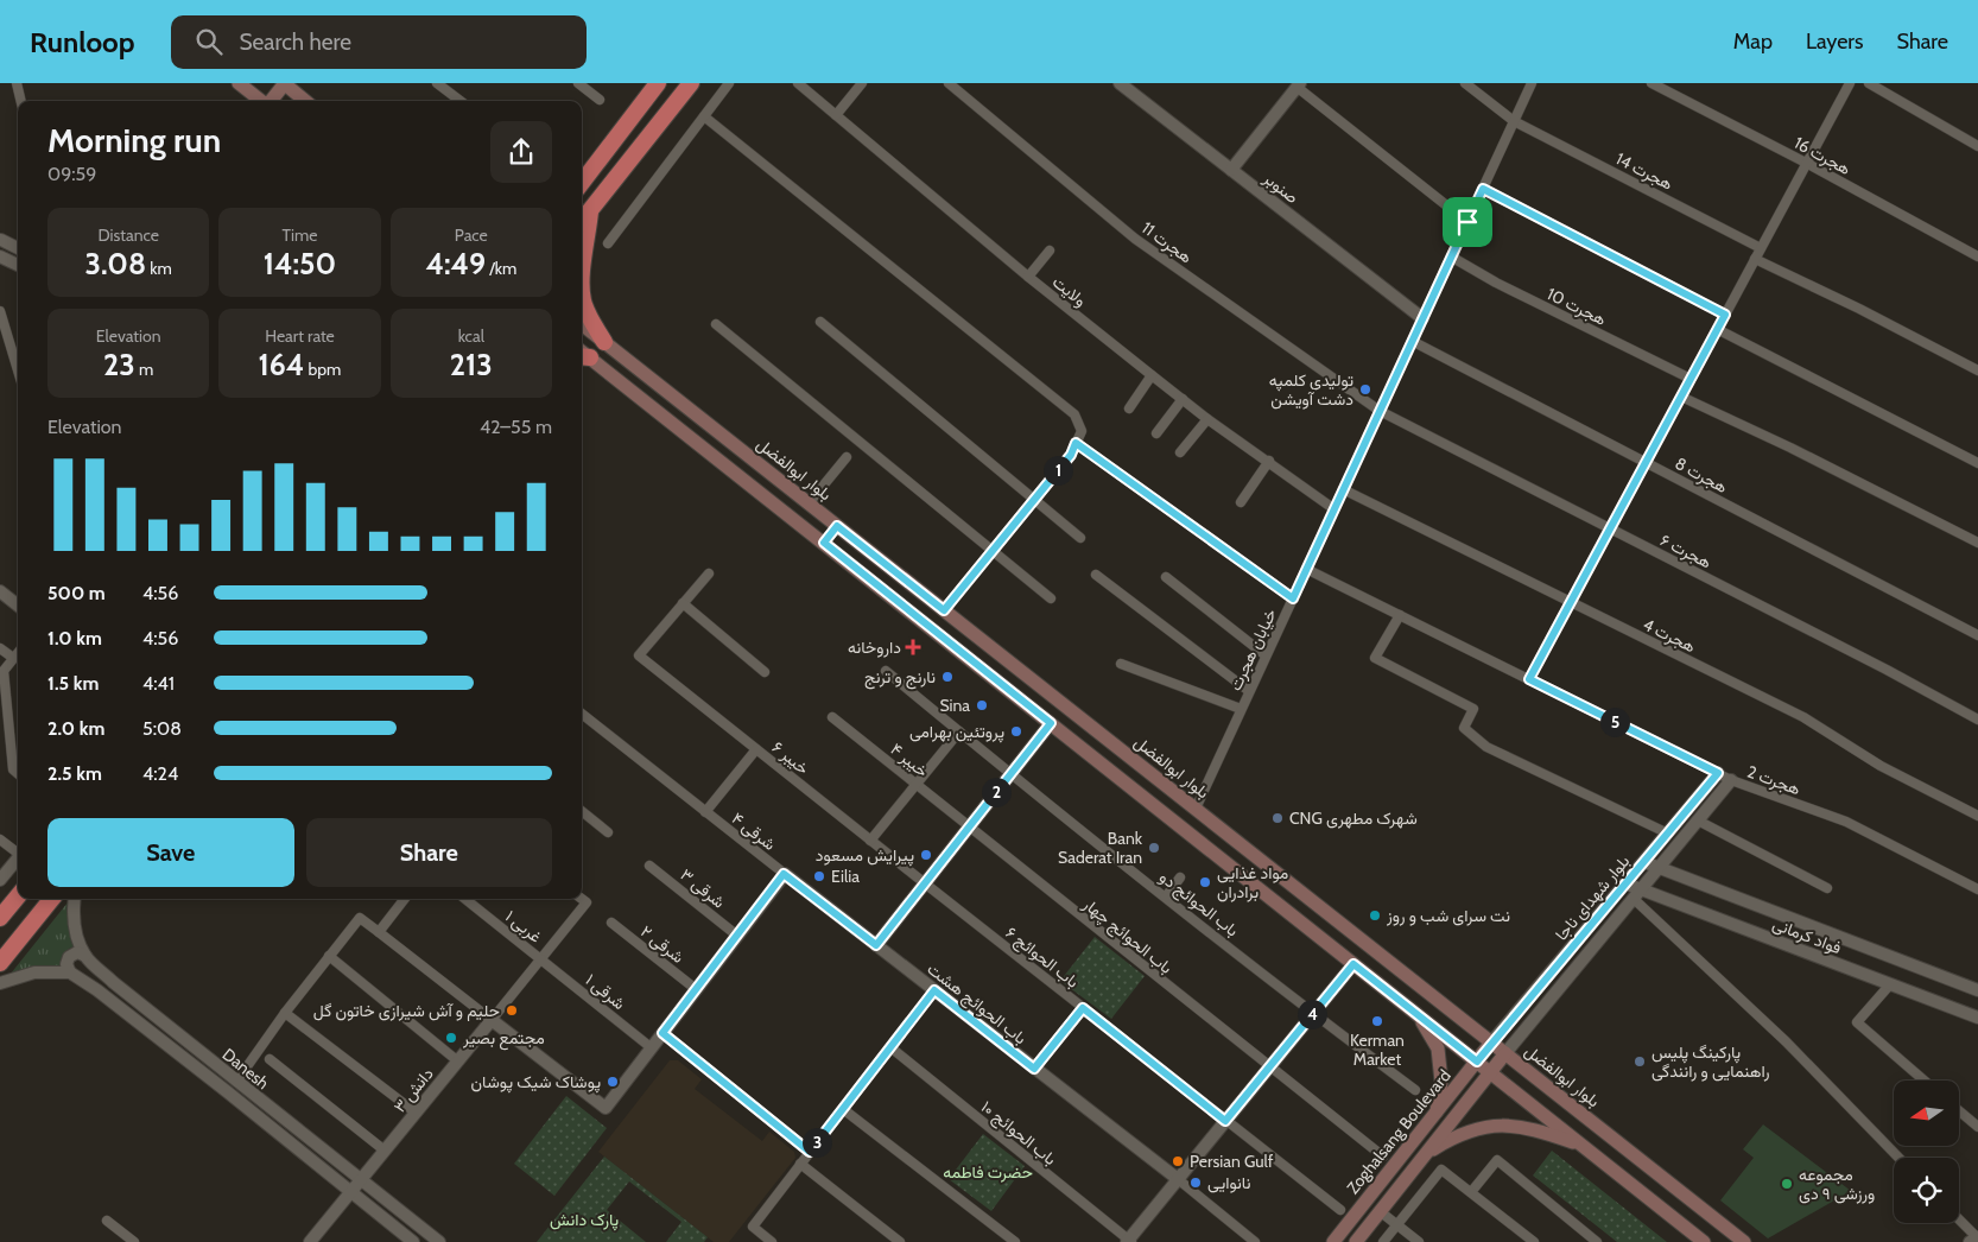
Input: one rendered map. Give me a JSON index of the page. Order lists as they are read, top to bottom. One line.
{"streets":{"main road":["بلوار ابوالفضل","Zoghalsang Boulevard"],"street":["هجرت 16","هجرت 14","صنوبر","هجرت 11","ولایت","هجرت 10","هجرت 8","هجرت ۶","هجرت 4","خیابان هجرت","خیبر ۶","خیبر ۴","هجرت 2","۴ شرقی","۳ شرقی","بلوار شهدای ناجا","باب الحوائج دو","۱ غربی","باب الحوائج چهار","فواد کرمانی","۲ شرقی","باب الحوائج ۶","۱ شرقی","باب الحوائج هشت","Danesh","دانش ۳","باب الحوائج ۱۰"]},"crossings":[["هجرت 14","خیابان هجرت"],["صنوبر","خیابان هجرت"],["هجرت 11","هجرت ۶"],["هجرت 11","خیابان هجرت"],["ولایت","خیابان هجرت"],["هجرت 10","خیابان هجرت"],["بلوار ابوالفضل","خیابان هجرت"],["بلوار ابوالفضل","بلوار شهدای ناجا"],["بلوار ابوالفضل","Zoghalsang Boulevard"],["هجرت 8","خیابان هجرت"],["هجرت ۶","خیابان هجرت"],["هجرت 4","خیابان هجرت"],["خیابان هجرت","هجرت 2"],["خیبر ۶","باب الحوائج ۶"],["خیبر ۴","باب الحوائج چهار"],["هجرت 2","بلوار شهدای ناجا"],["۴ شرقی","باب الحوائج هشت"],["بلوار شهدای ناجا","فواد کرمانی"],["بلوار شهدای ناجا","Zoghalsang Boulevard"],["۱ غربی","۱ شرقی"],["Danesh","دانش ۳"]],"parks":["حضرت فاطمه","پارک دانش"],"places":{"other":["تولیدی کلمپه دشت آویشن","نارنج و ترنج","Sina","پروتئین بهرامی","CNG شهرک مطهری","Bank Saderat Iran","پیرایش مسعود","Eilia","مواد غذایی برادران","نت سرای شب و روز","حلیم و آش شیرازی خاتون گل","Kerman Market","مجتمع بصیر","پارکینگ پلیس راهنمایی و رانندگی","پوشاک شیک پوشان","Persian Gulf","نانوایی","مجموعه ورزشی ۹ دی"],"health":["داروخانه"]},"north":"left","page":{"header":"Runloop","search":"Search here","nav":["Map","Layers","Share"],"heading":["Morning run","09:59"],"stats":[["Distance","3.08 km"],["Time","14:50"],["Pace","4:49 /km"],["Elevation","23 m"],["Heart rate","164 bpm"],["kcal","213"]],"chart":["Elevation","42–55 m"],"pins":["1","5","2","4","3"],"list":[{"name":"500 m","note":"4:56"},{"name":"1.0 km","note":"4:56"},{"name":"1.5 km","note":"4:41"},{"name":"2.0 km","note":"5:08"},{"name":"2.5 km","note":"4:24"}],"buttons":["Save","Share"]}}
